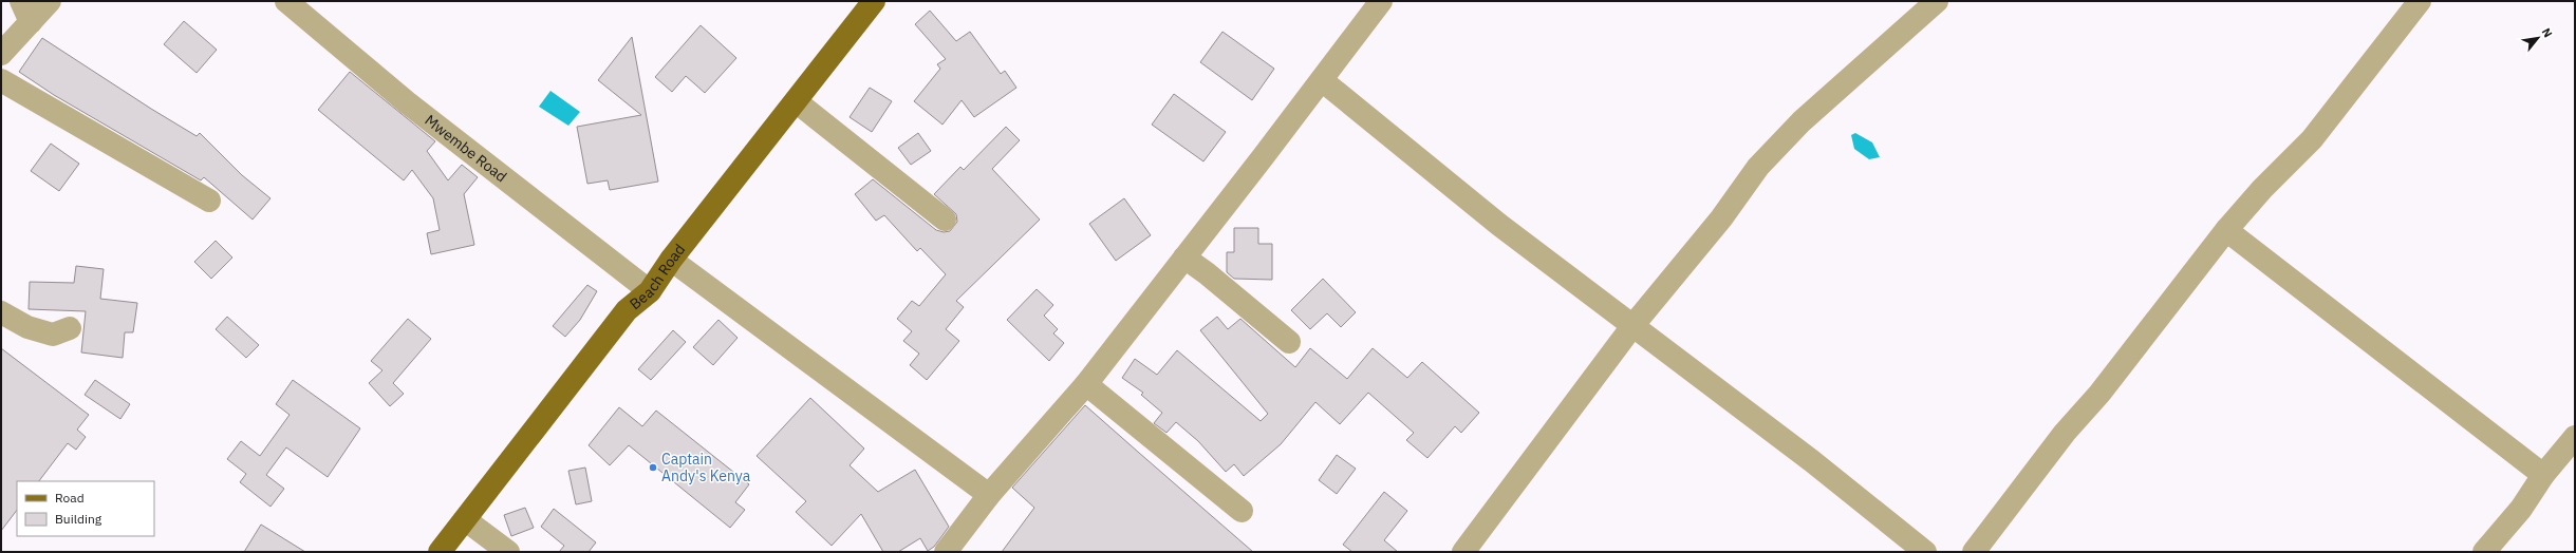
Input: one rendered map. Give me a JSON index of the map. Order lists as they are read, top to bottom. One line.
{"streets":{"main road":["Beach Road"],"street":["Mwembe Road"]},"crossings":[["Mwembe Road","Beach Road"]],"places":["Captain Andy's Kenya"],"legend":["Road","Building"],"north":"top right"}
